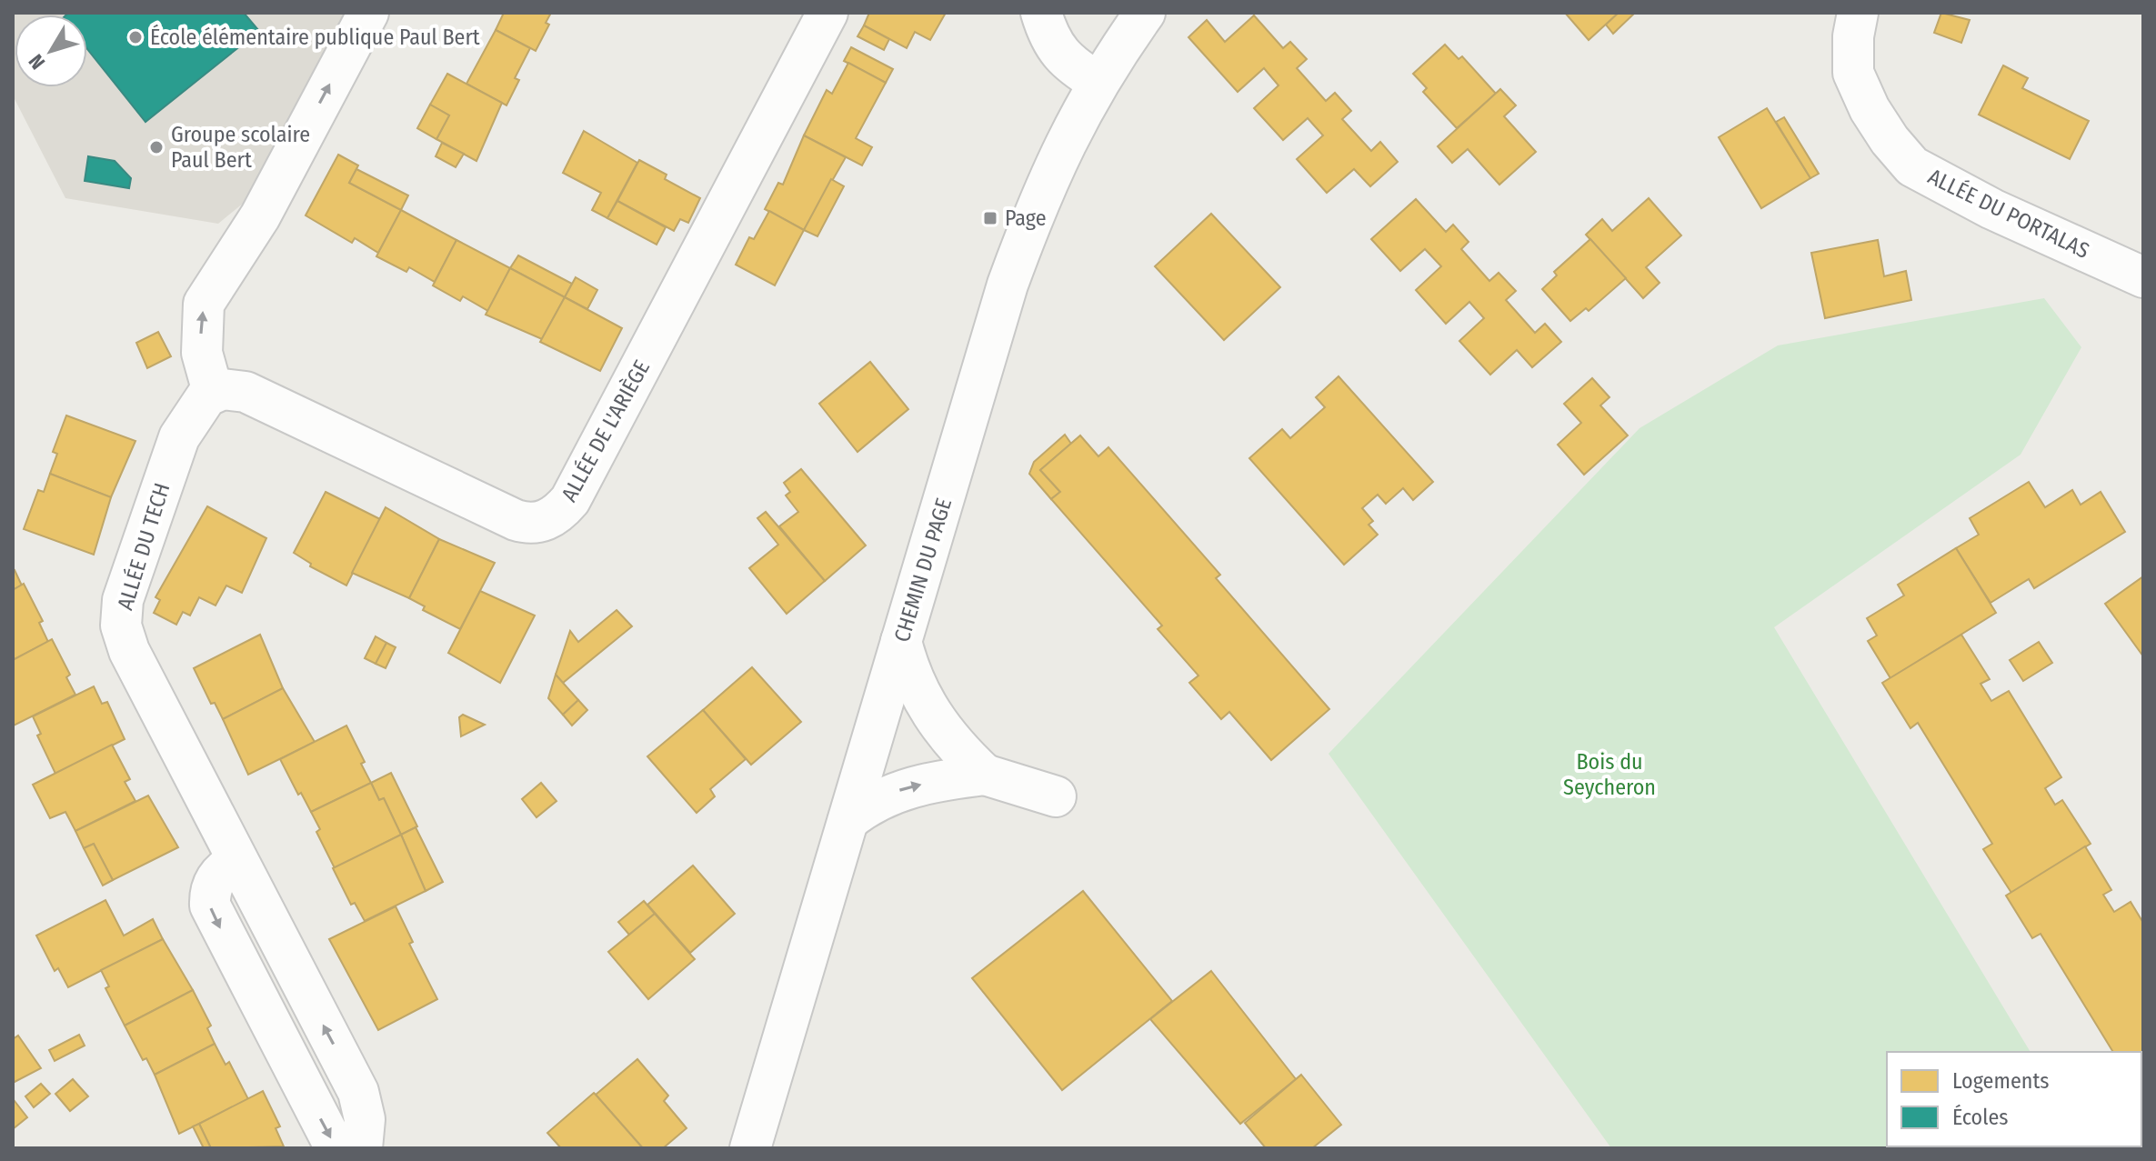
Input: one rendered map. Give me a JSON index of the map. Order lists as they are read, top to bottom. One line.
{"streets":{"street":["ALLÉE DU PORTALAS","ALLÉE DE L'ARIÈGE","ALLÉE DU TECH","CHEMIN DU PAGE"]},"crossings":[["ALLÉE DE L'ARIÈGE","ALLÉE DU TECH"]],"parks":["Bois du Seycheron"],"places":{"other":["École élémentaire publique Paul Bert","Groupe scolaire Paul Bert"],"transit":["Page"]},"legend":["Logements","Écoles"],"north":"bottom left"}
